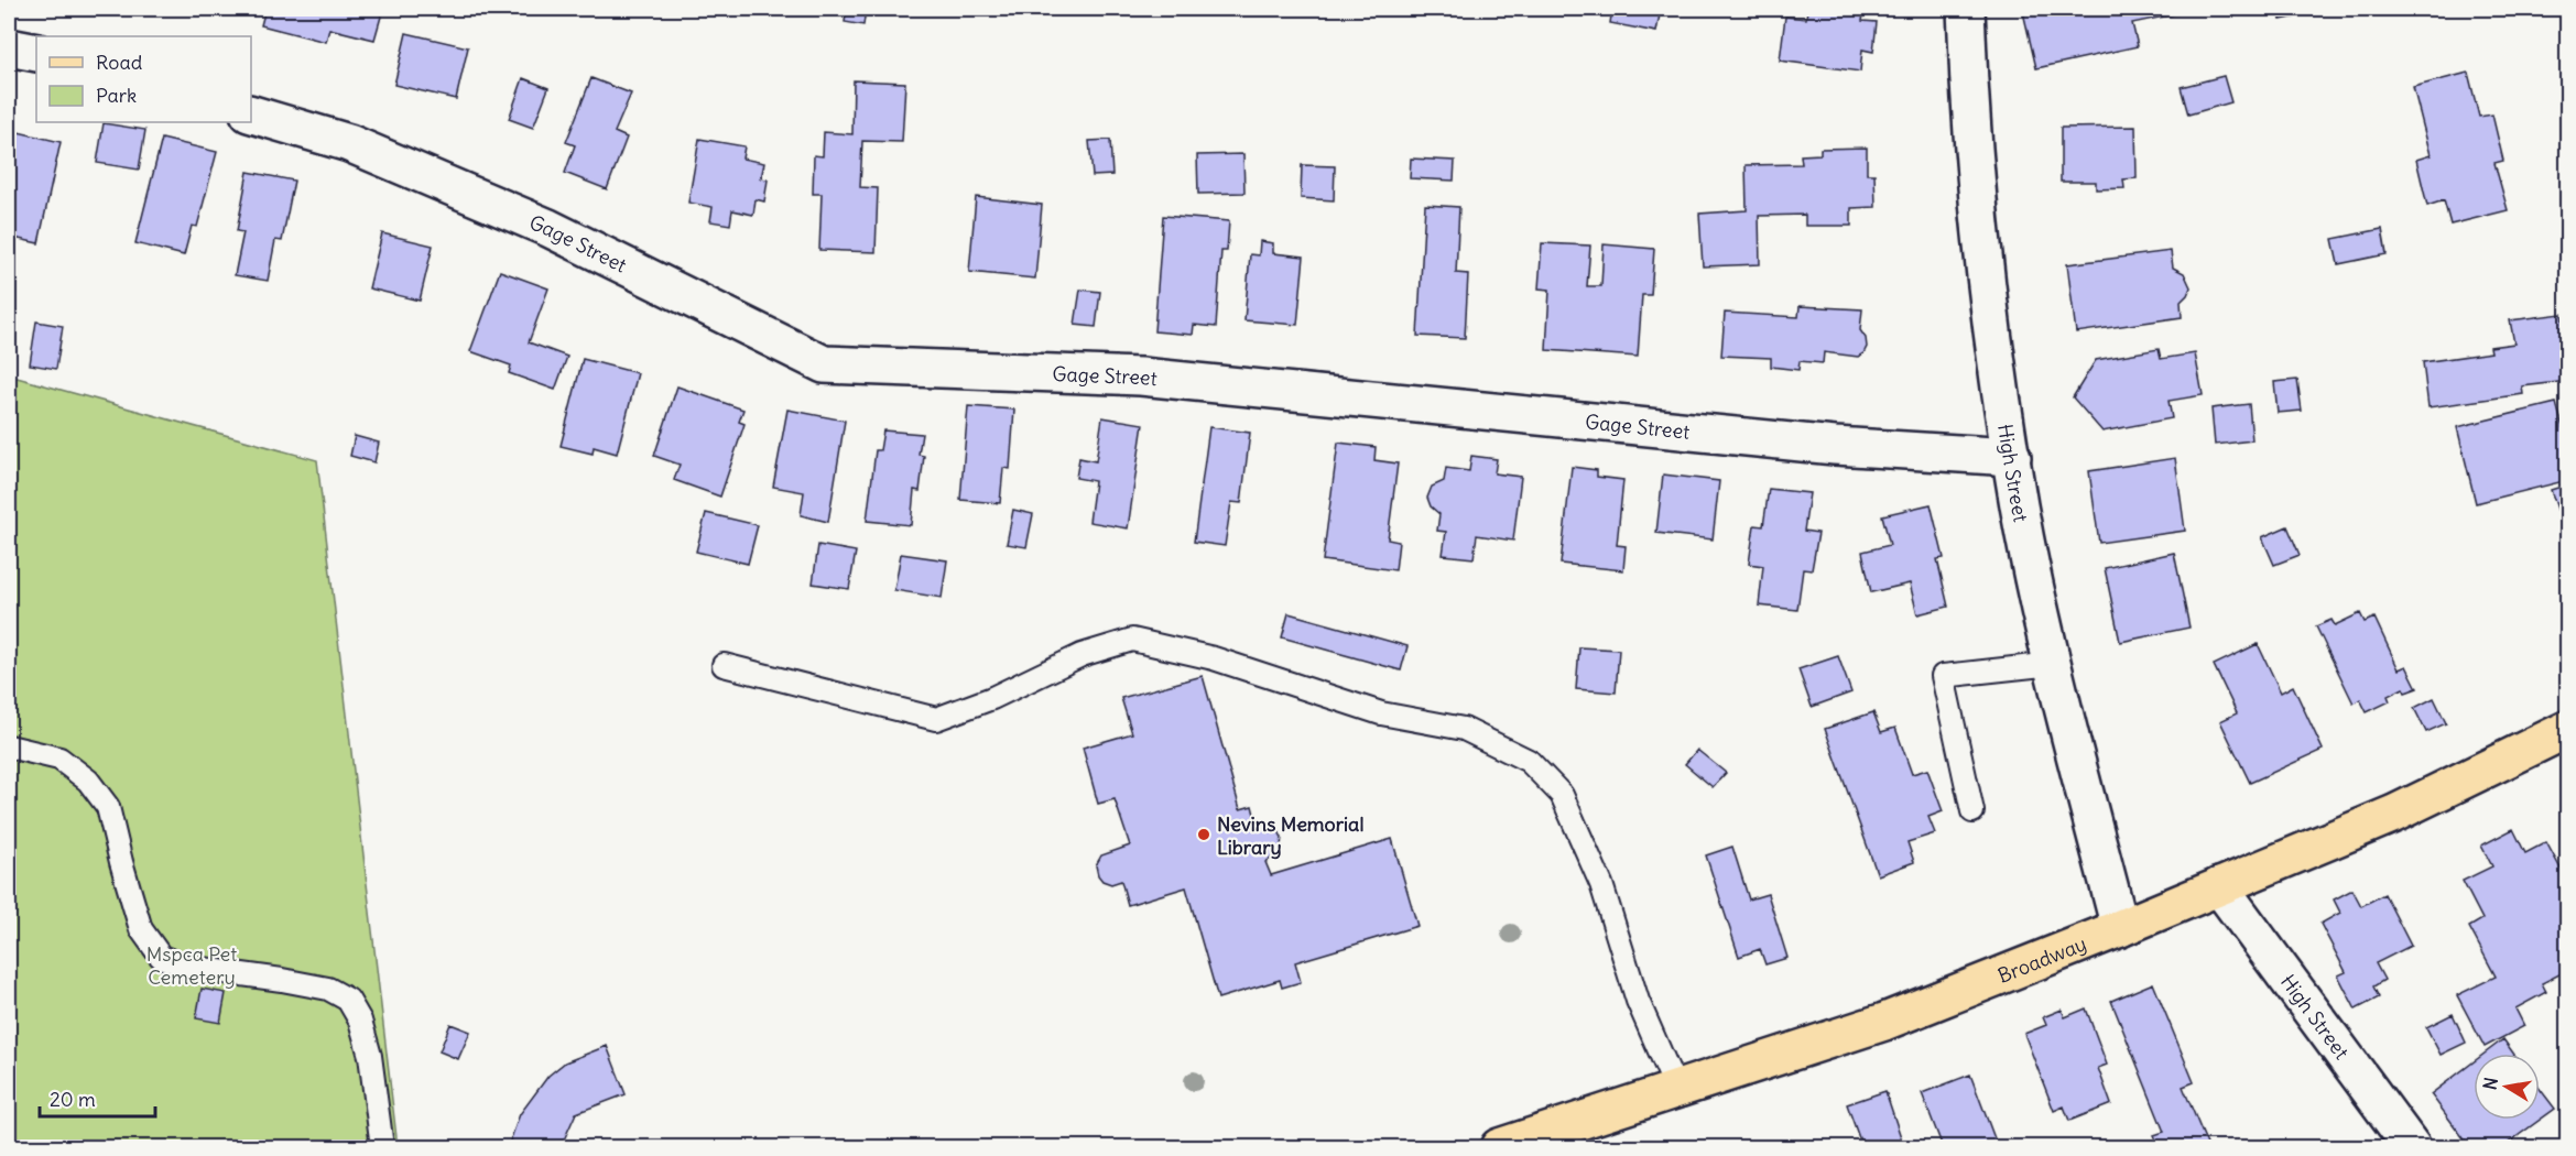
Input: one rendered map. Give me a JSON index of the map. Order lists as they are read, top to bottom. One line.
{"streets":{"main road":["Broadway"],"street":["Gage Street","High Street"]},"crossings":[["Gage Street","High Street"],["High Street","Broadway"]],"parks":["Mspca Pet Cemetery"],"places":["Nevins Memorial Library"],"legend":["Road","Park"],"scale_bar":"20 m","north":"left"}
